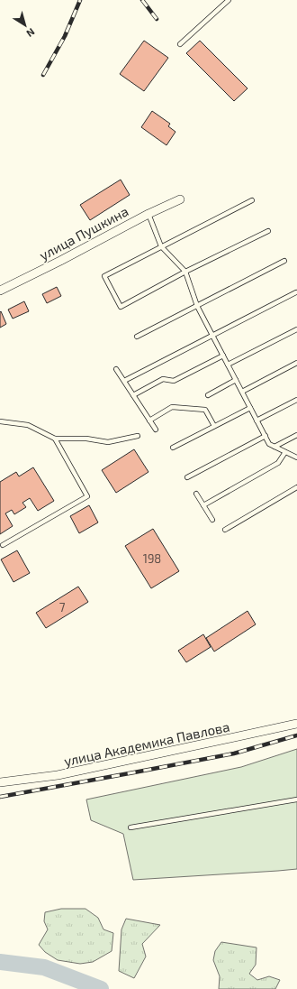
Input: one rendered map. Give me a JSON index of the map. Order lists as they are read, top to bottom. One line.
{"streets":{"street":["улица Пушкина","улица Академика Павлова"]},"house_numbers":["198","7"],"north":"bottom right"}
